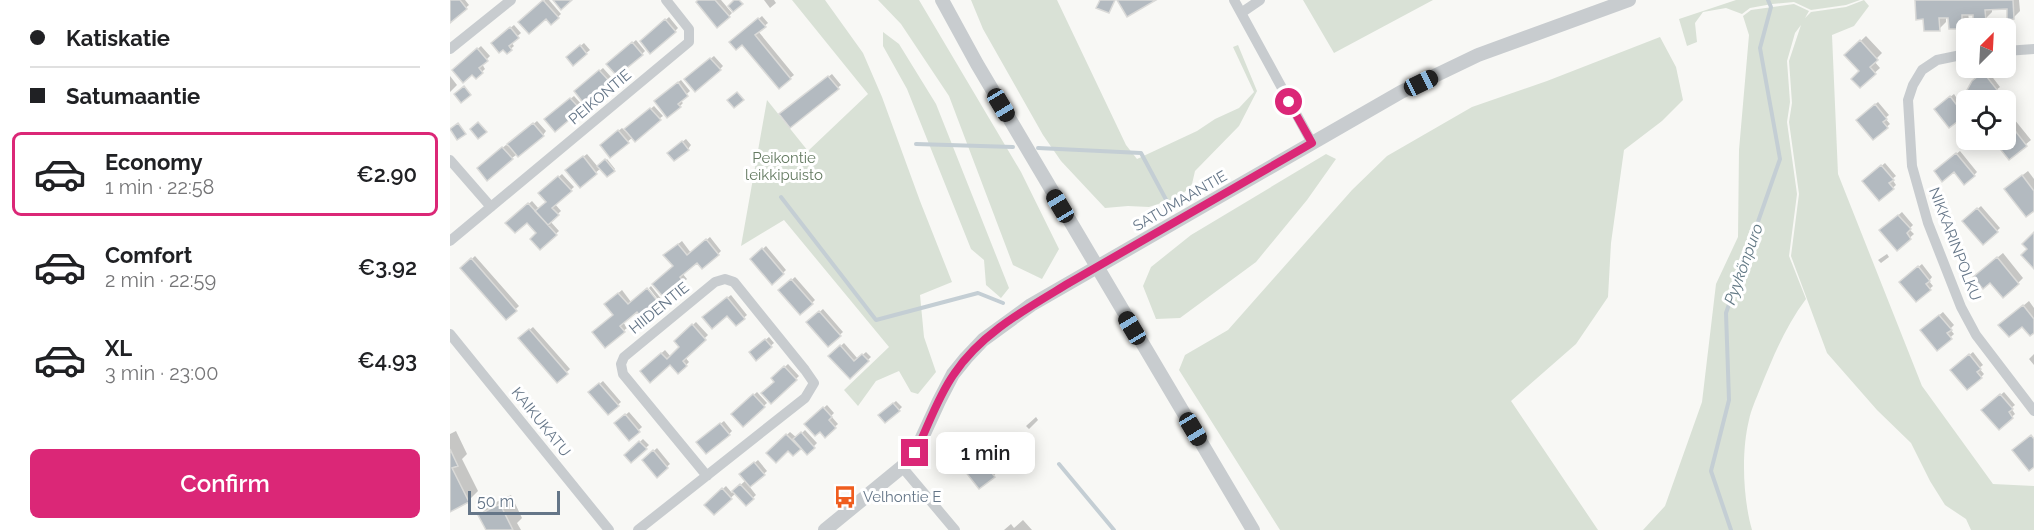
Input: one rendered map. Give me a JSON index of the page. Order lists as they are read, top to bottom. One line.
{"streets":{"street":["PEIKONTIE","SATUMAANTIE","NIKKARINPOLKU","HIIDENTIE","KAIKUKATU"]},"water":["Pyykönpuro"],"parks":["Peikontie leikkipuisto"],"places":{"bus stop":["Velhontie E"]},"scale_bar":"50 m","north":"top right","page":{"banner":["Katiskatie","Satumaantie"],"list":[{"name":"Economy","note":"1 min · 22:58","value":"€2.90"},{"name":"Comfort","note":"2 min · 22:59","value":"€3.92"},{"name":"XL","note":"3 min · 23:00","value":"€4.93"}],"bubble":"1 min","buttons":"Confirm","scale":"50 m"}}
